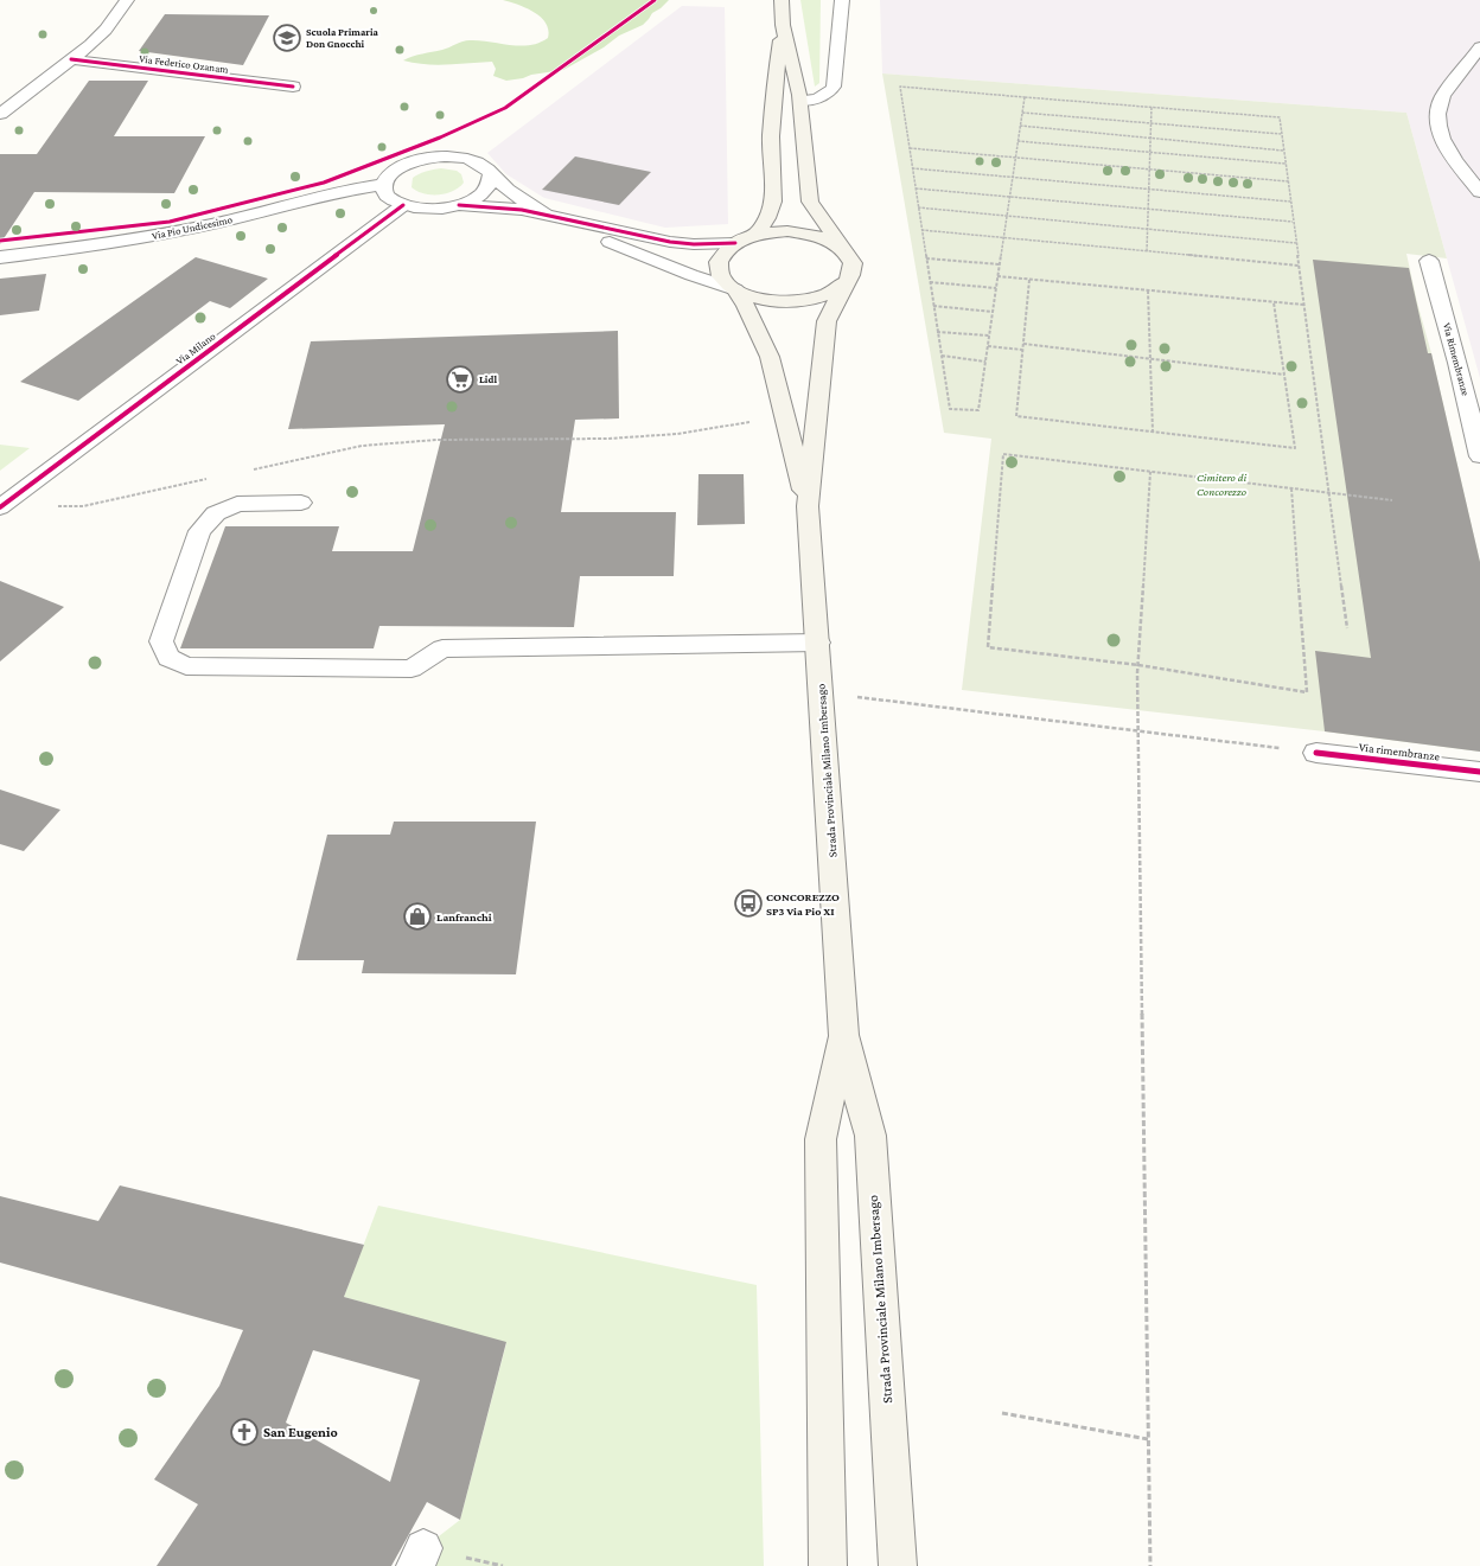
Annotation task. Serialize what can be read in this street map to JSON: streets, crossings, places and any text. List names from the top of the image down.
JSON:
{
  "streets": {
    "main road": ["Strada Provinciale Milano Imbersago"],
    "street": [
      "Via Federico Ozanam",
      "Via Pio Undicesimo",
      "Via Milano",
      "Via Rimembranze",
      "Via rimembranze"
    ]
  },
  "parks": ["Cimitero di Concorezzo"],
  "places": {
    "school or university": ["Scuola Primaria Don Gnocchi"],
    "supermarket": ["Lidl"],
    "bus stop": ["CONCOREZZO SP3 Via Pio XI"],
    "shop": ["Lanfranchi"],
    "church": ["San Eugenio"]
  }
}
